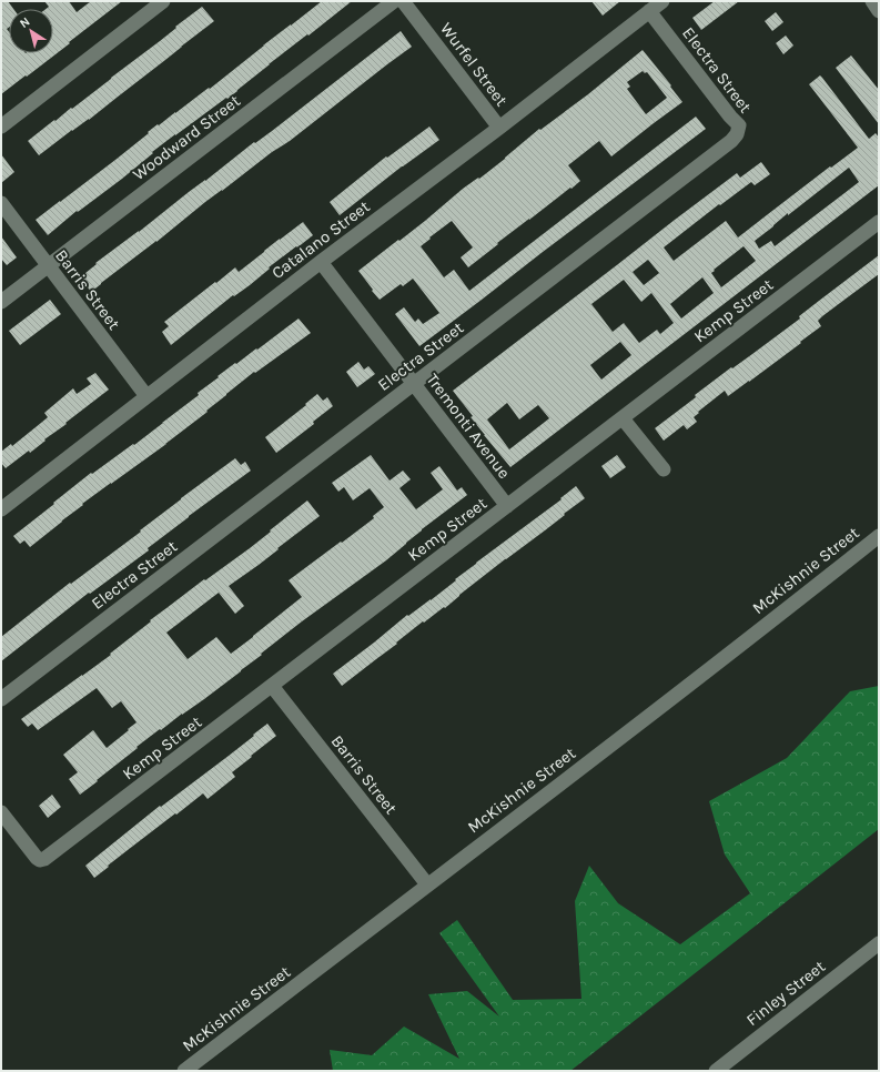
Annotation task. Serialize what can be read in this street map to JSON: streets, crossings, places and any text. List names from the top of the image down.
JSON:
{
  "streets": {
    "street": [
      "Wurfel Street",
      "Electra Street",
      "Woodward Street",
      "Catalano Street",
      "Barris Street",
      "Kemp Street",
      "Tremonti Avenue",
      "McKishnie Street",
      "Finley Street"
    ]
  },
  "crossings": [
    ["Wurfel Street", "Catalano Street"],
    ["Electra Street", "Catalano Street"],
    ["Electra Street", "Tremonti Avenue"],
    ["Woodward Street", "Barris Street"],
    ["Catalano Street", "Barris Street"],
    ["Catalano Street", "Tremonti Avenue"],
    ["Barris Street", "Kemp Street"],
    ["Barris Street", "McKishnie Street"],
    ["Kemp Street", "Tremonti Avenue"]
  ],
  "north": "top left"
}
